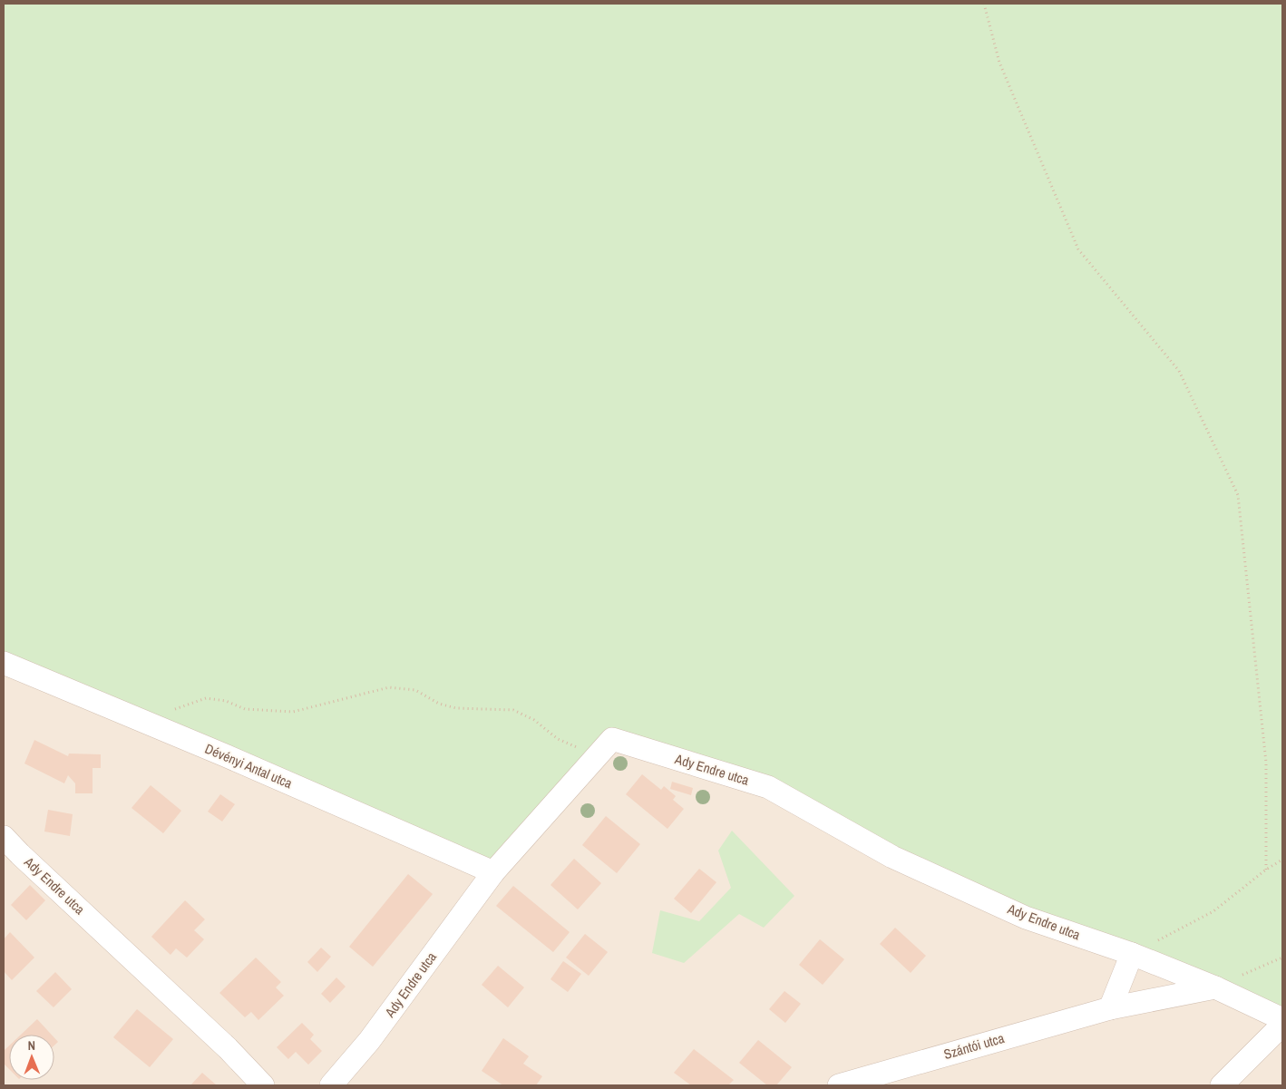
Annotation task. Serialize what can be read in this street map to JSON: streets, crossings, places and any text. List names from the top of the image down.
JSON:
{
  "streets": {
    "street": ["Dévényi Antal utca", "Ady Endre utca", "Szántói utca"]
  },
  "crossings": [
    ["Dévényi Antal utca", "Ady Endre utca"],
    ["Ady Endre utca", "Szántói utca"]
  ],
  "north": "top"
}
